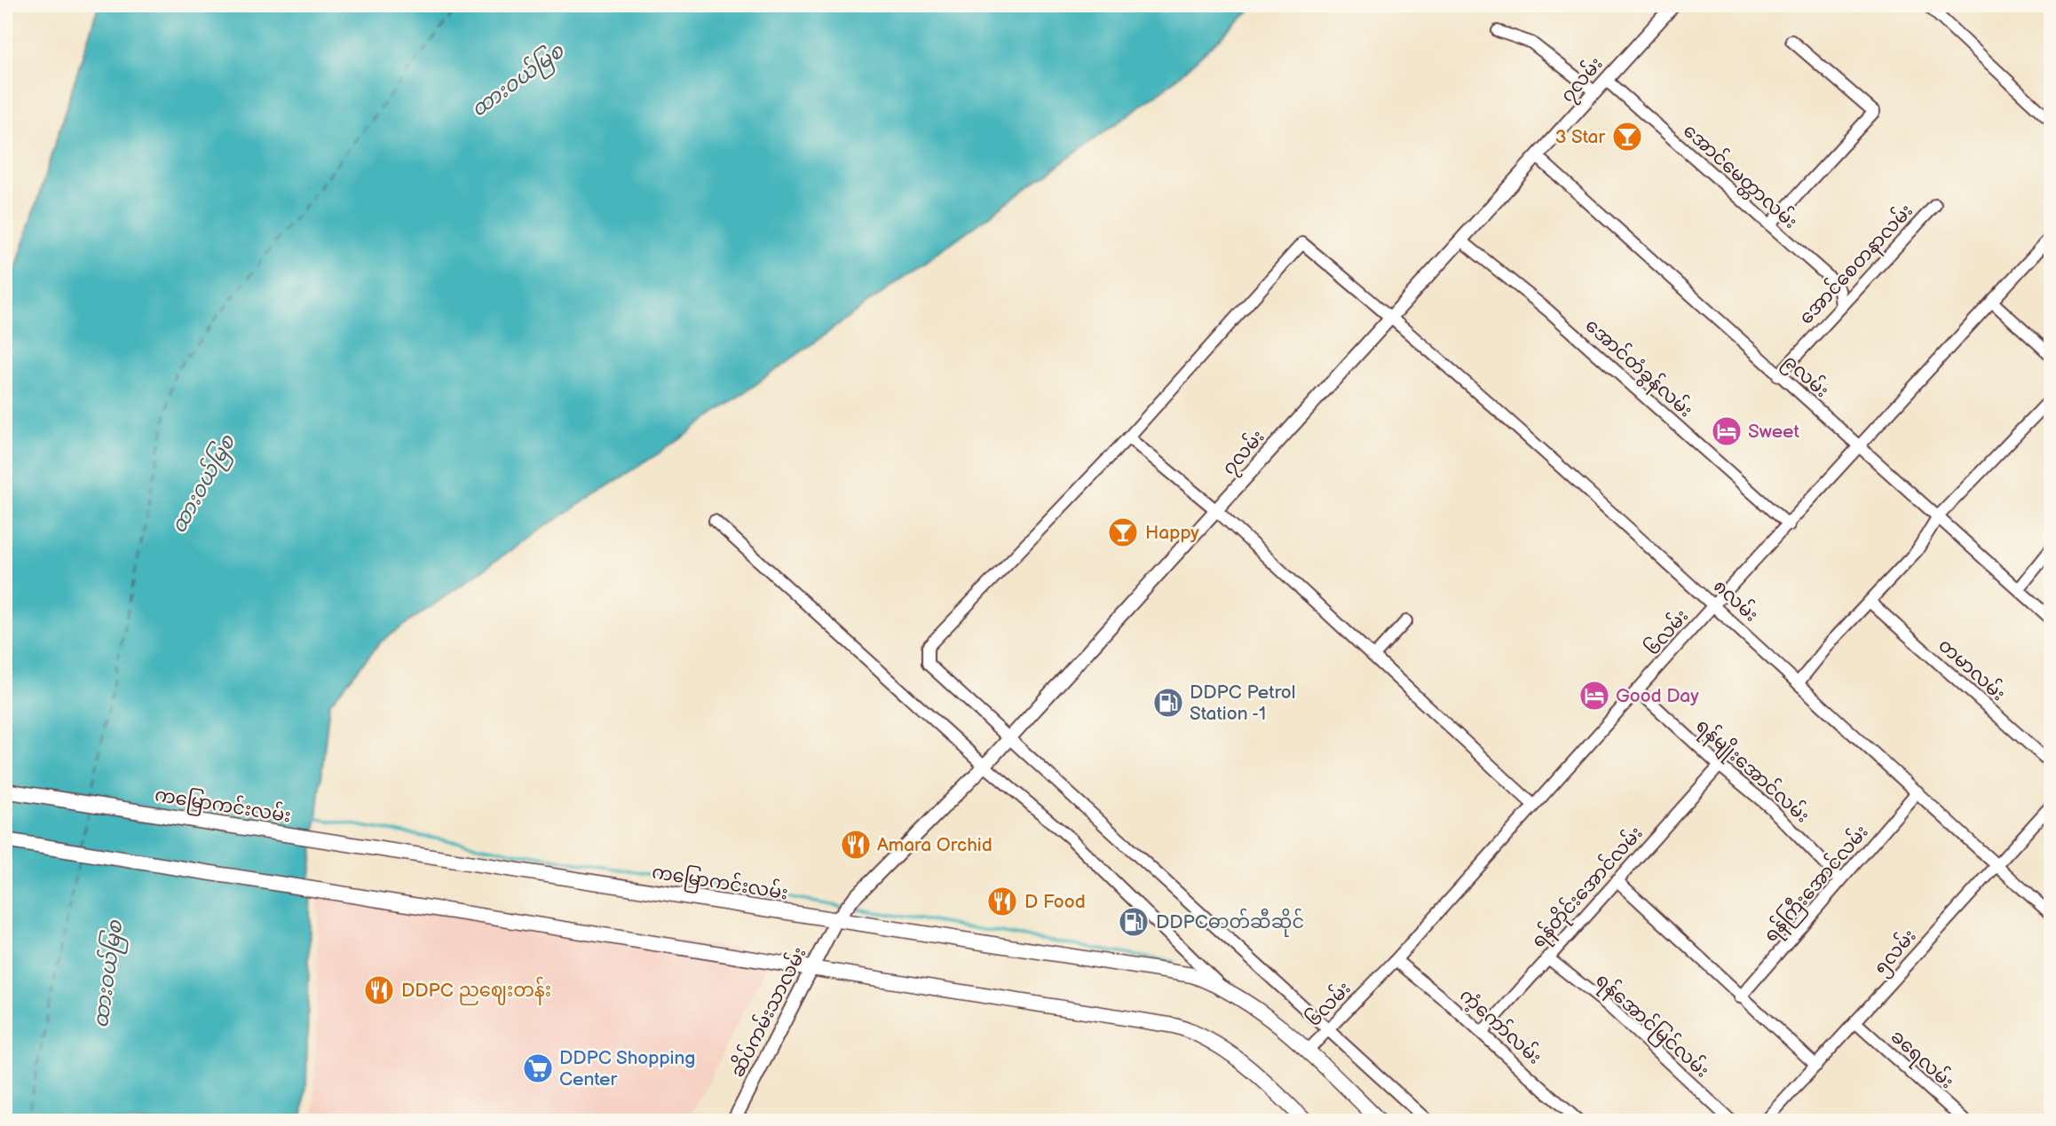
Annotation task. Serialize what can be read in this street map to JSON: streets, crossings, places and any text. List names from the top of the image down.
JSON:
{
  "streets": {
    "main road": ["ကမြောကင်းလမ်း"],
    "street": [
      "၇လမ်း",
      "အောင်မေတ္တာလမ်း",
      "အောင်စေတနာလမ်း",
      "အောင်တံခွန်လမ်း",
      "၉လမ်း",
      "၈လမ်း",
      "၆လမ်း",
      "တမာလမ်း",
      "ရန်မျိုးအောင်လမ်း",
      "ရန်ကြီးအောင်လမ်း",
      "ရန်တိုင်းအောင်လမ်း",
      "၅လမ်း",
      "ဆိပ်ကမ်းသာလမ်း",
      "ရန်အောင်မြင်လမ်း",
      "ကံ့ကော်လမ်း",
      "ခရေလမ်း"
    ]
  },
  "crossings": [
    ["၇လမ်း", "အောင်မေတ္တာလမ်း"],
    ["၇လမ်း", "အောင်တံခွန်လမ်း"],
    ["၇လမ်း", "၉လမ်း"],
    ["၇လမ်း", "၈လမ်း"],
    ["၇လမ်း", "ကမြောကင်းလမ်း"],
    ["၇လမ်း", "ဆိပ်ကမ်းသာလမ်း"],
    ["အောင်မေတ္တာလမ်း", "အောင်စေတနာလမ်း"],
    ["အောင်စေတနာလမ်း", "၉လမ်း"],
    ["အောင်တံခွန်လမ်း", "၆လမ်း"],
    ["၉လမ်း", "၆လမ်း"],
    ["၈လမ်း", "၆လမ်း"],
    ["၈လမ်း", "ရန်ကြီးအောင်လမ်း"],
    ["၈လမ်း", "၅လမ်း"],
    ["၆လမ်း", "ရန်မျိုးအောင်လမ်း"],
    ["၆လမ်း", "ကမြောကင်းလမ်း"],
    ["၆လမ်း", "ကံ့ကော်လမ်း"],
    ["ရန်မျိုးအောင်လမ်း", "ရန်ကြီးအောင်လမ်း"],
    ["ရန်မျိုးအောင်လမ်း", "ရန်တိုင်းအောင်လမ်း"],
    ["ကမြောကင်းလမ်း", "ဆိပ်ကမ်းသာလမ်း"],
    ["ရန်တိုင်းအောင်လမ်း", "ရန်အောင်မြင်လမ်း"],
    ["ရန်တိုင်းအောင်လမ်း", "ကံ့ကော်လမ်း"],
    ["၅လမ်း", "ခရေလမ်း"]
  ],
  "water": ["ထားဝယ်မြစ"],
  "places": {
    "bar": ["3 Star", "Happy"],
    "hotel": ["Sweet", "Good Day"],
    "fuel station": ["DDPC Petrol Station -1", "DDPCဓာတ်ဆီဆိုင်"],
    "restaurant": ["Amara Orchid", "D Food", "DDPC ညဈေးတန်း"],
    "supermarket": ["DDPC Shopping Center"]
  }
}
